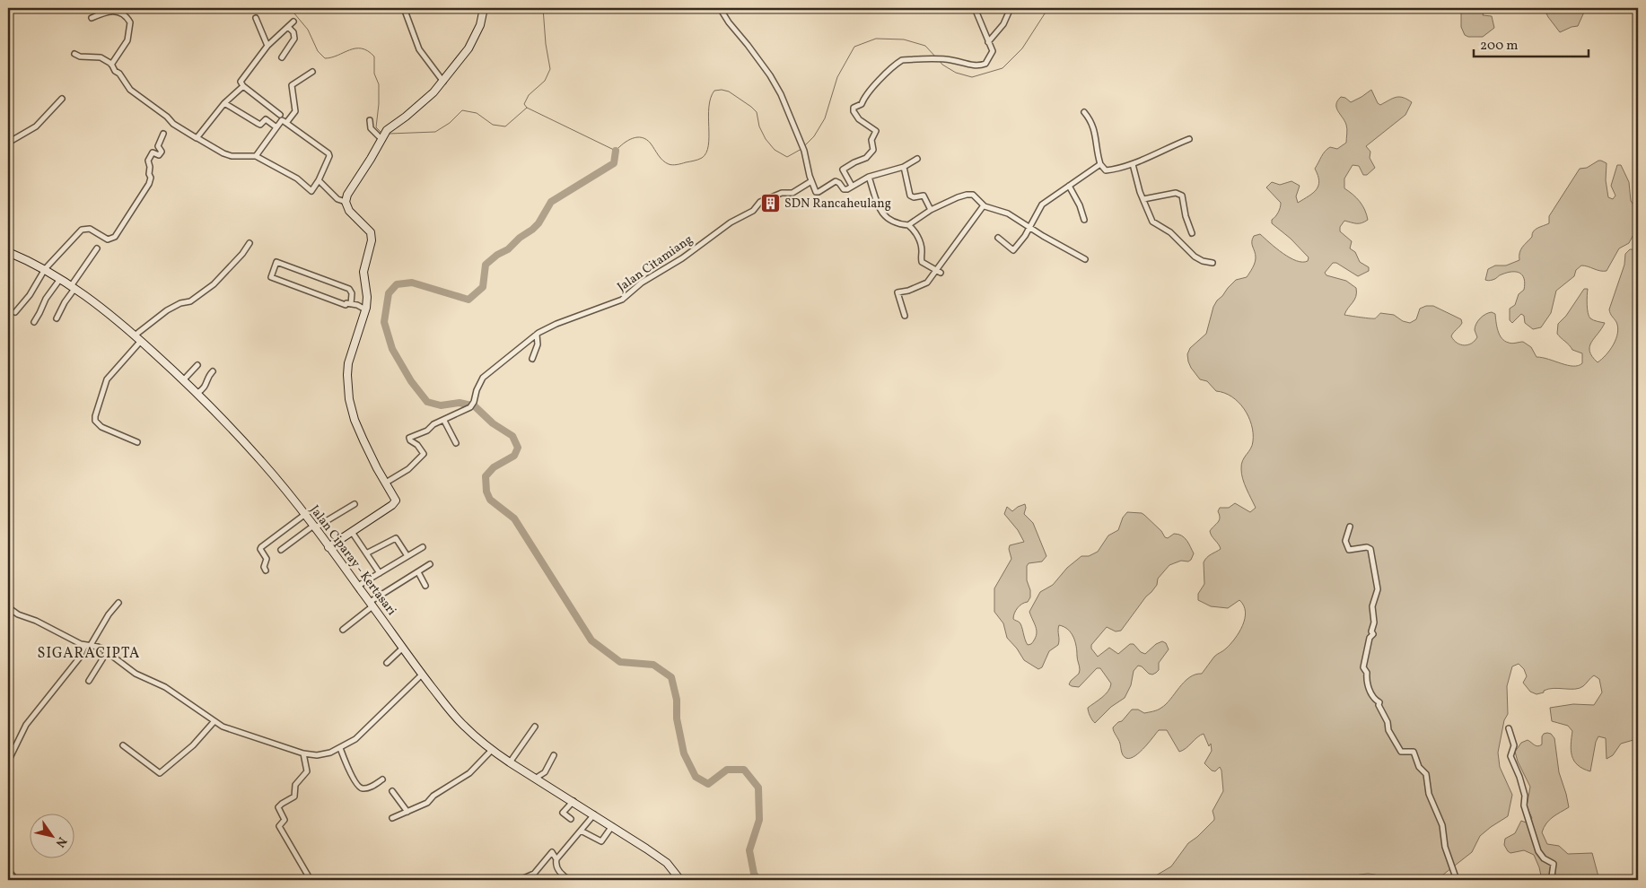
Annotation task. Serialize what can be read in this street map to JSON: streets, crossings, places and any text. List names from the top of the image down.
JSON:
{
  "streets": {
    "main road": ["Jalan Ciparay - Kertasari"],
    "street": ["Jalan Citamiang"]
  },
  "districts": ["SIGARACIPTA"],
  "places": {
    "building": ["SDN Rancaheulang"]
  },
  "scale_bar": "200 m",
  "north": "bottom right"
}
